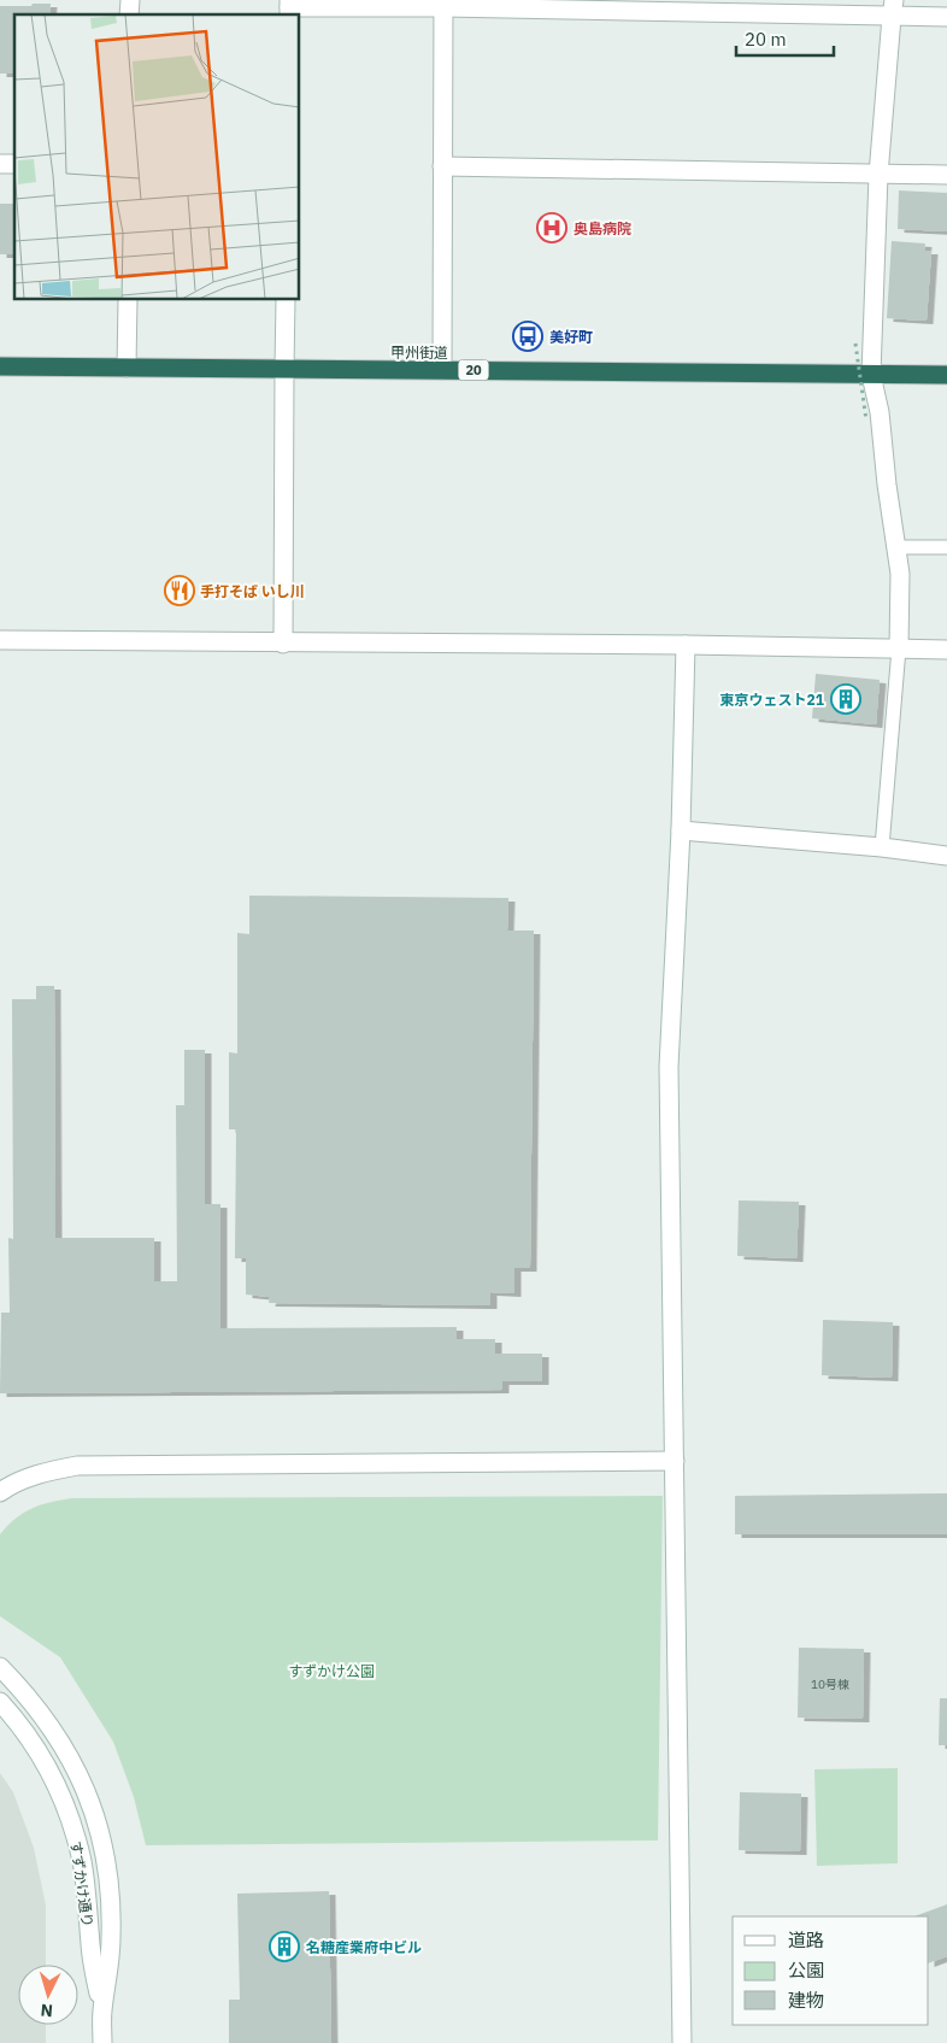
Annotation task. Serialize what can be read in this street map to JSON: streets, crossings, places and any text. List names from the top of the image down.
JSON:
{
  "streets": {
    "highway": ["甲州街道", "20"],
    "street": ["すずかけ通り"]
  },
  "parks": ["すずかけ公園"],
  "places": {
    "hospital": ["奥島病院"],
    "bus stop": ["美好町"],
    "restaurant": ["手打そば いし川"],
    "building": ["東京ウェスト21", "名糖産業府中ビル"]
  },
  "house_numbers": ["10号棟"],
  "legend": ["道路", "公園", "建物"],
  "scale_bar": "20 m",
  "north": "bottom"
}
